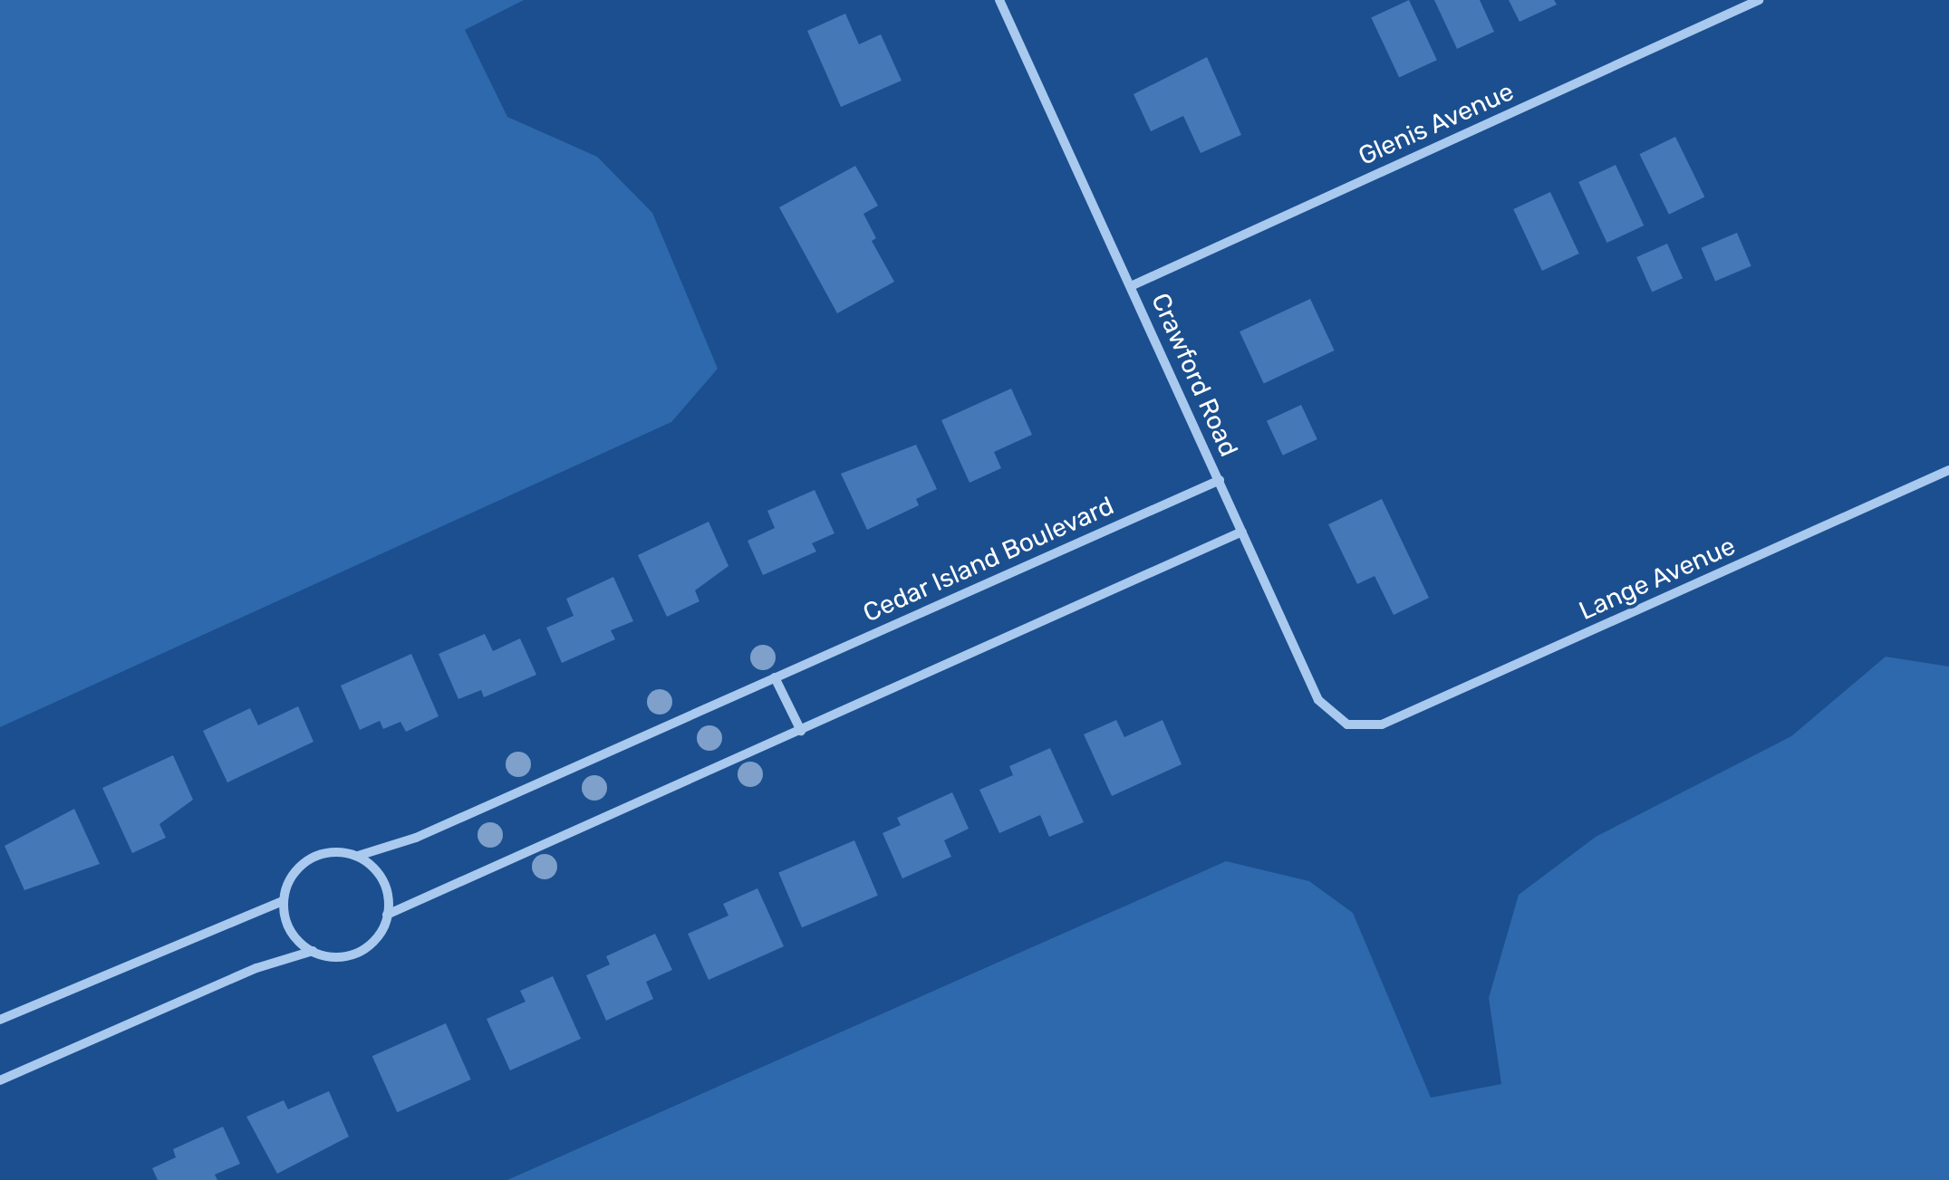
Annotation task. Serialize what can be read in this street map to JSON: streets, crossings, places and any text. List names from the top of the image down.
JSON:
{
  "streets": {
    "street": [
      "Glenis Avenue",
      "Crawford Road",
      "Cedar Island Boulevard",
      "Lange Avenue"
    ]
  },
  "crossings": [
    ["Glenis Avenue", "Crawford Road"],
    ["Crawford Road", "Cedar Island Boulevard"],
    ["Crawford Road", "Lange Avenue"]
  ]
}
